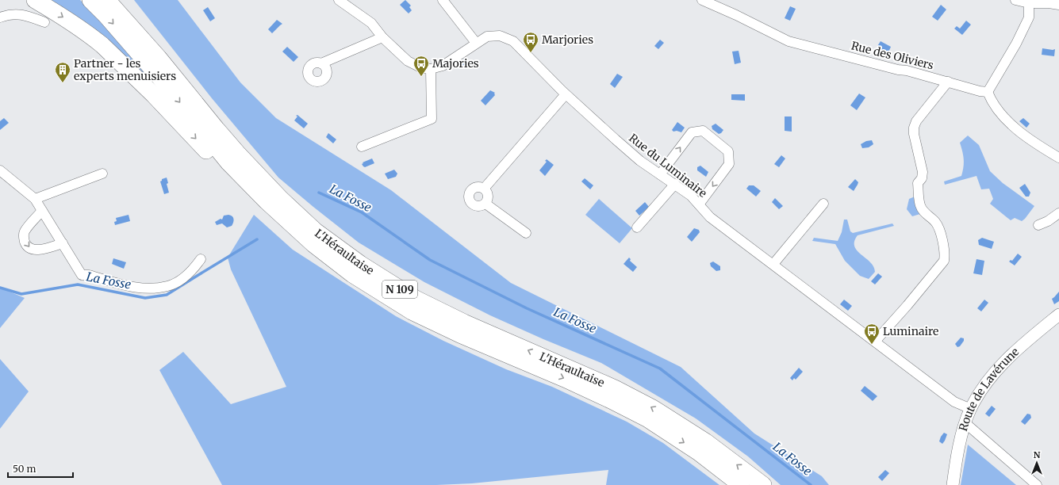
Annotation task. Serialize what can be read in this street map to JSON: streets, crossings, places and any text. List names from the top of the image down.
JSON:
{
  "streets": {
    "highway": ["L'Héraultaise", "N 109"],
    "street": ["Rue des Oliviers", "Rue du Luminaire", "Route de Lavérune"]
  },
  "crossings": [
    ["Rue du Luminaire", "Route de Lavérune"]
  ],
  "water": ["La Fosse"],
  "places": {
    "bus stop": ["Marjories", "Majories", "Luminaire"],
    "building": ["Partner - les experts menuisiers"]
  },
  "scale_bar": "50 m",
  "north": "top"
}
